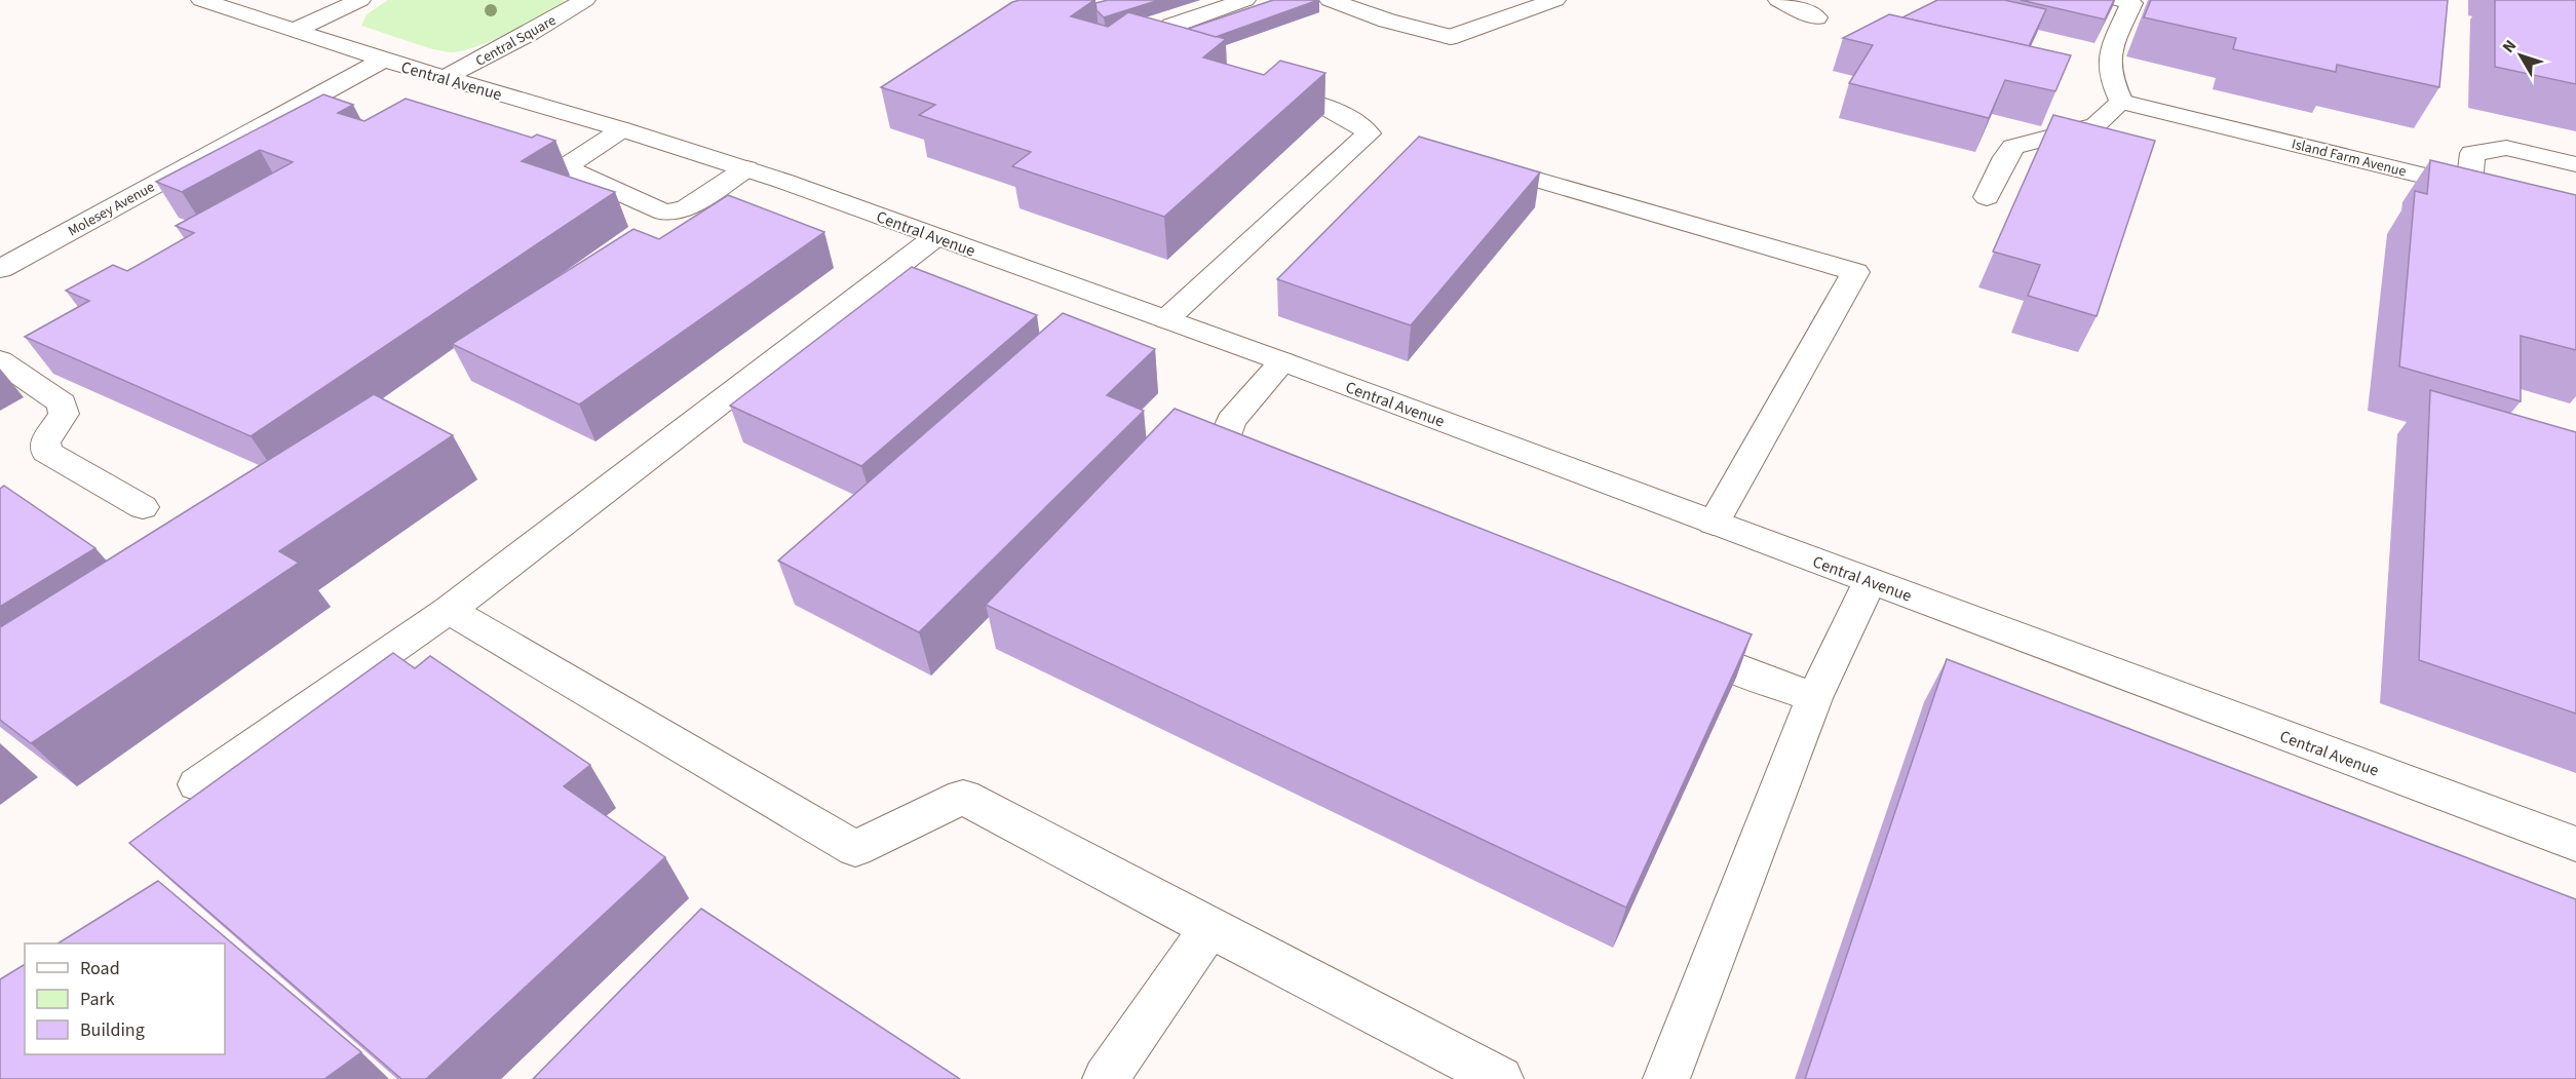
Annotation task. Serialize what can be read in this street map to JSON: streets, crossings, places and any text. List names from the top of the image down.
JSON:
{
  "streets": {
    "street": [
      "Central Square",
      "Central Avenue",
      "Island Farm Avenue",
      "Molesey Avenue"
    ]
  },
  "crossings": [
    ["Central Square", "Central Avenue"],
    ["Central Avenue", "Molesey Avenue"]
  ],
  "legend": ["Road", "Park", "Building"],
  "north": "top left"
}
